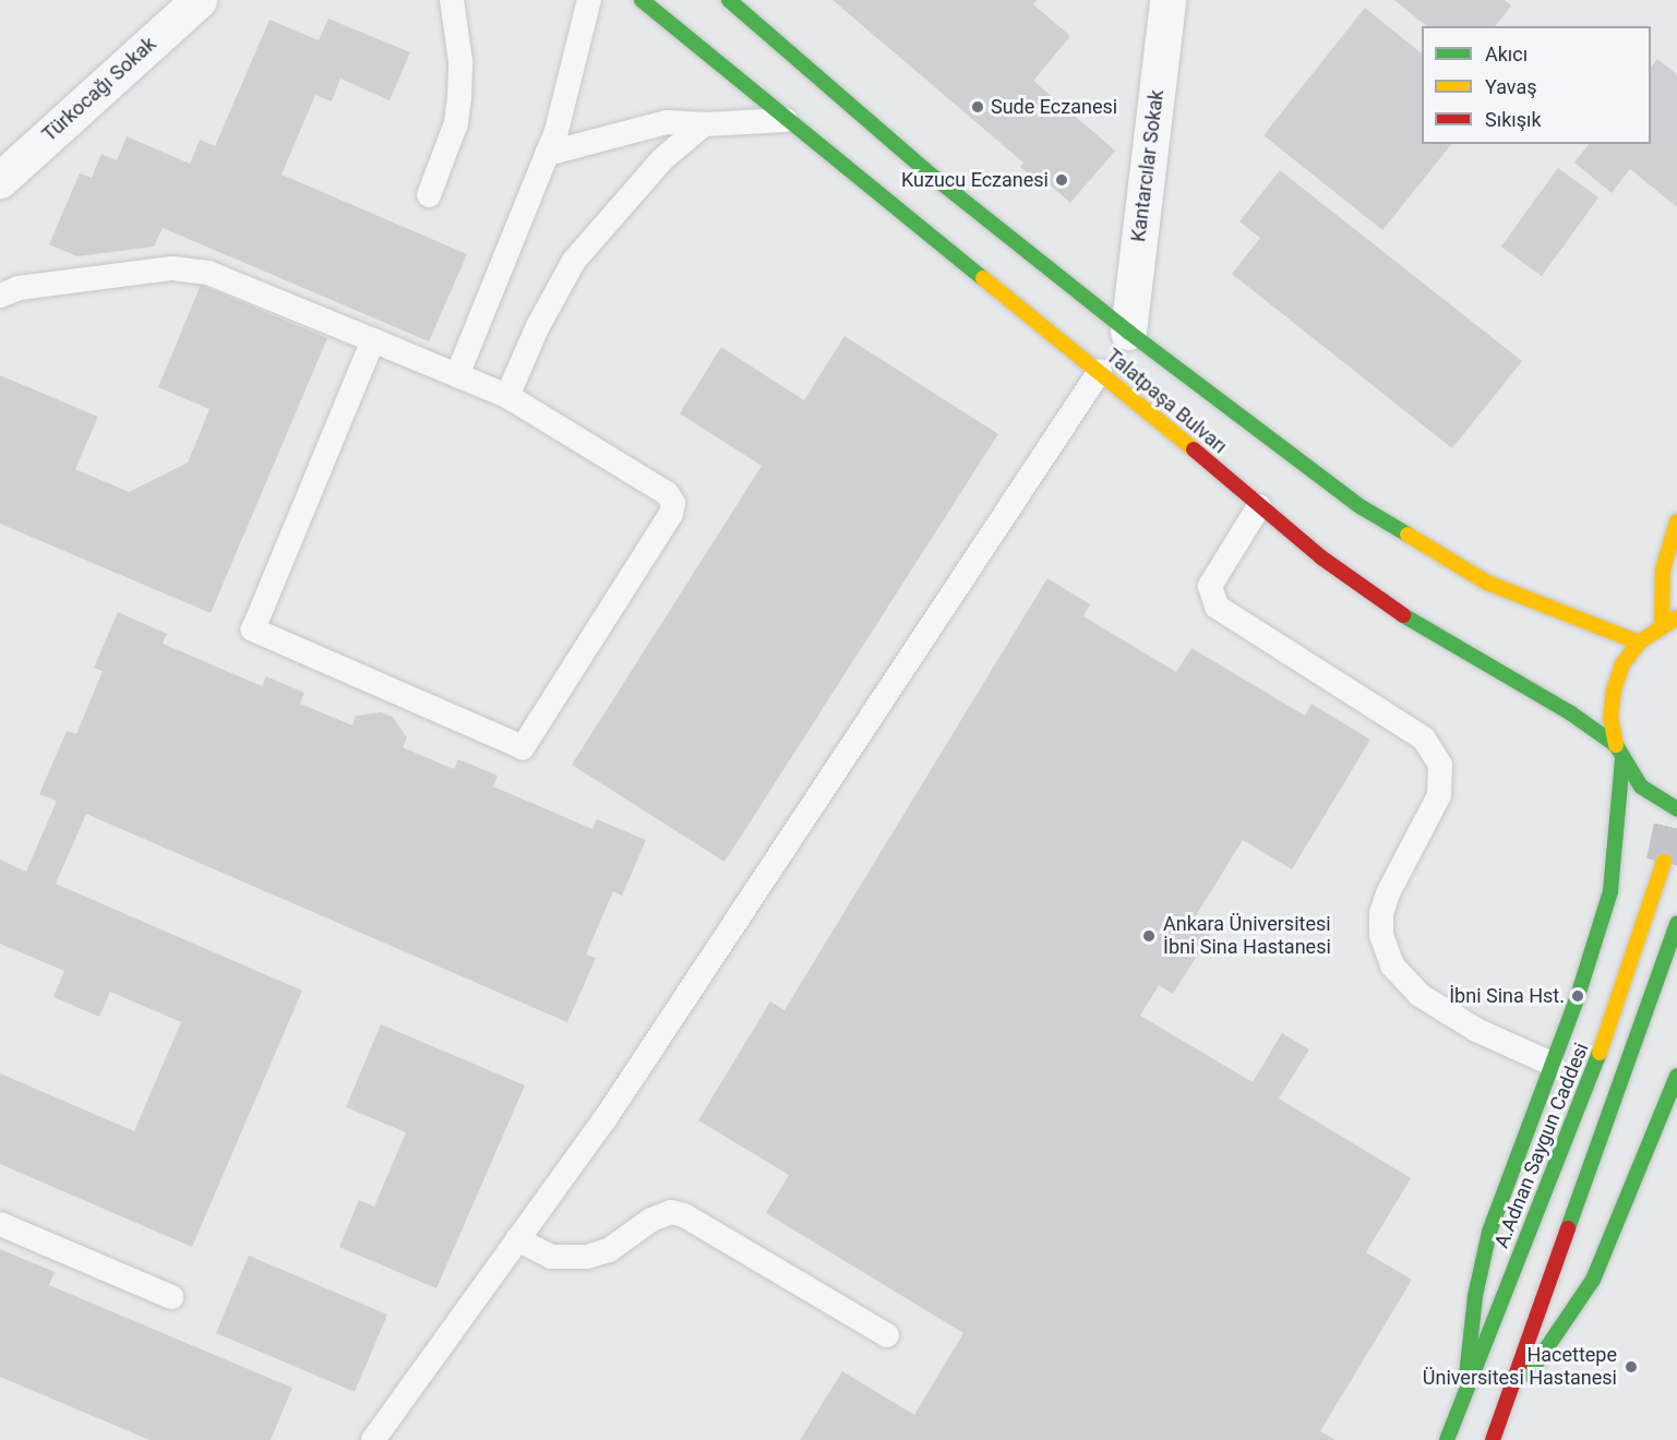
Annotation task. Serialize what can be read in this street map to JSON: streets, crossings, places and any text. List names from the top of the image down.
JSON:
{
  "streets": {
    "main road": ["Talatpaşa Bulvarı", "A.Adnan Saygun Caddesi"],
    "street": ["Türkocağı Sokak", "Kantarcılar Sokak"]
  },
  "crossings": [
    ["Kantarcılar Sokak", "Talatpaşa Bulvarı"]
  ],
  "places": [
    "Sude Eczanesi",
    "Kuzucu Eczanesi",
    "Ankara Üniversitesi İbni Sina Hastanesi",
    "İbni Sina Hst.",
    "Hacettepe Üniversitesi Hastanesi"
  ],
  "legend": ["Akıcı", "Yavaş", "Sıkışık"]
}
